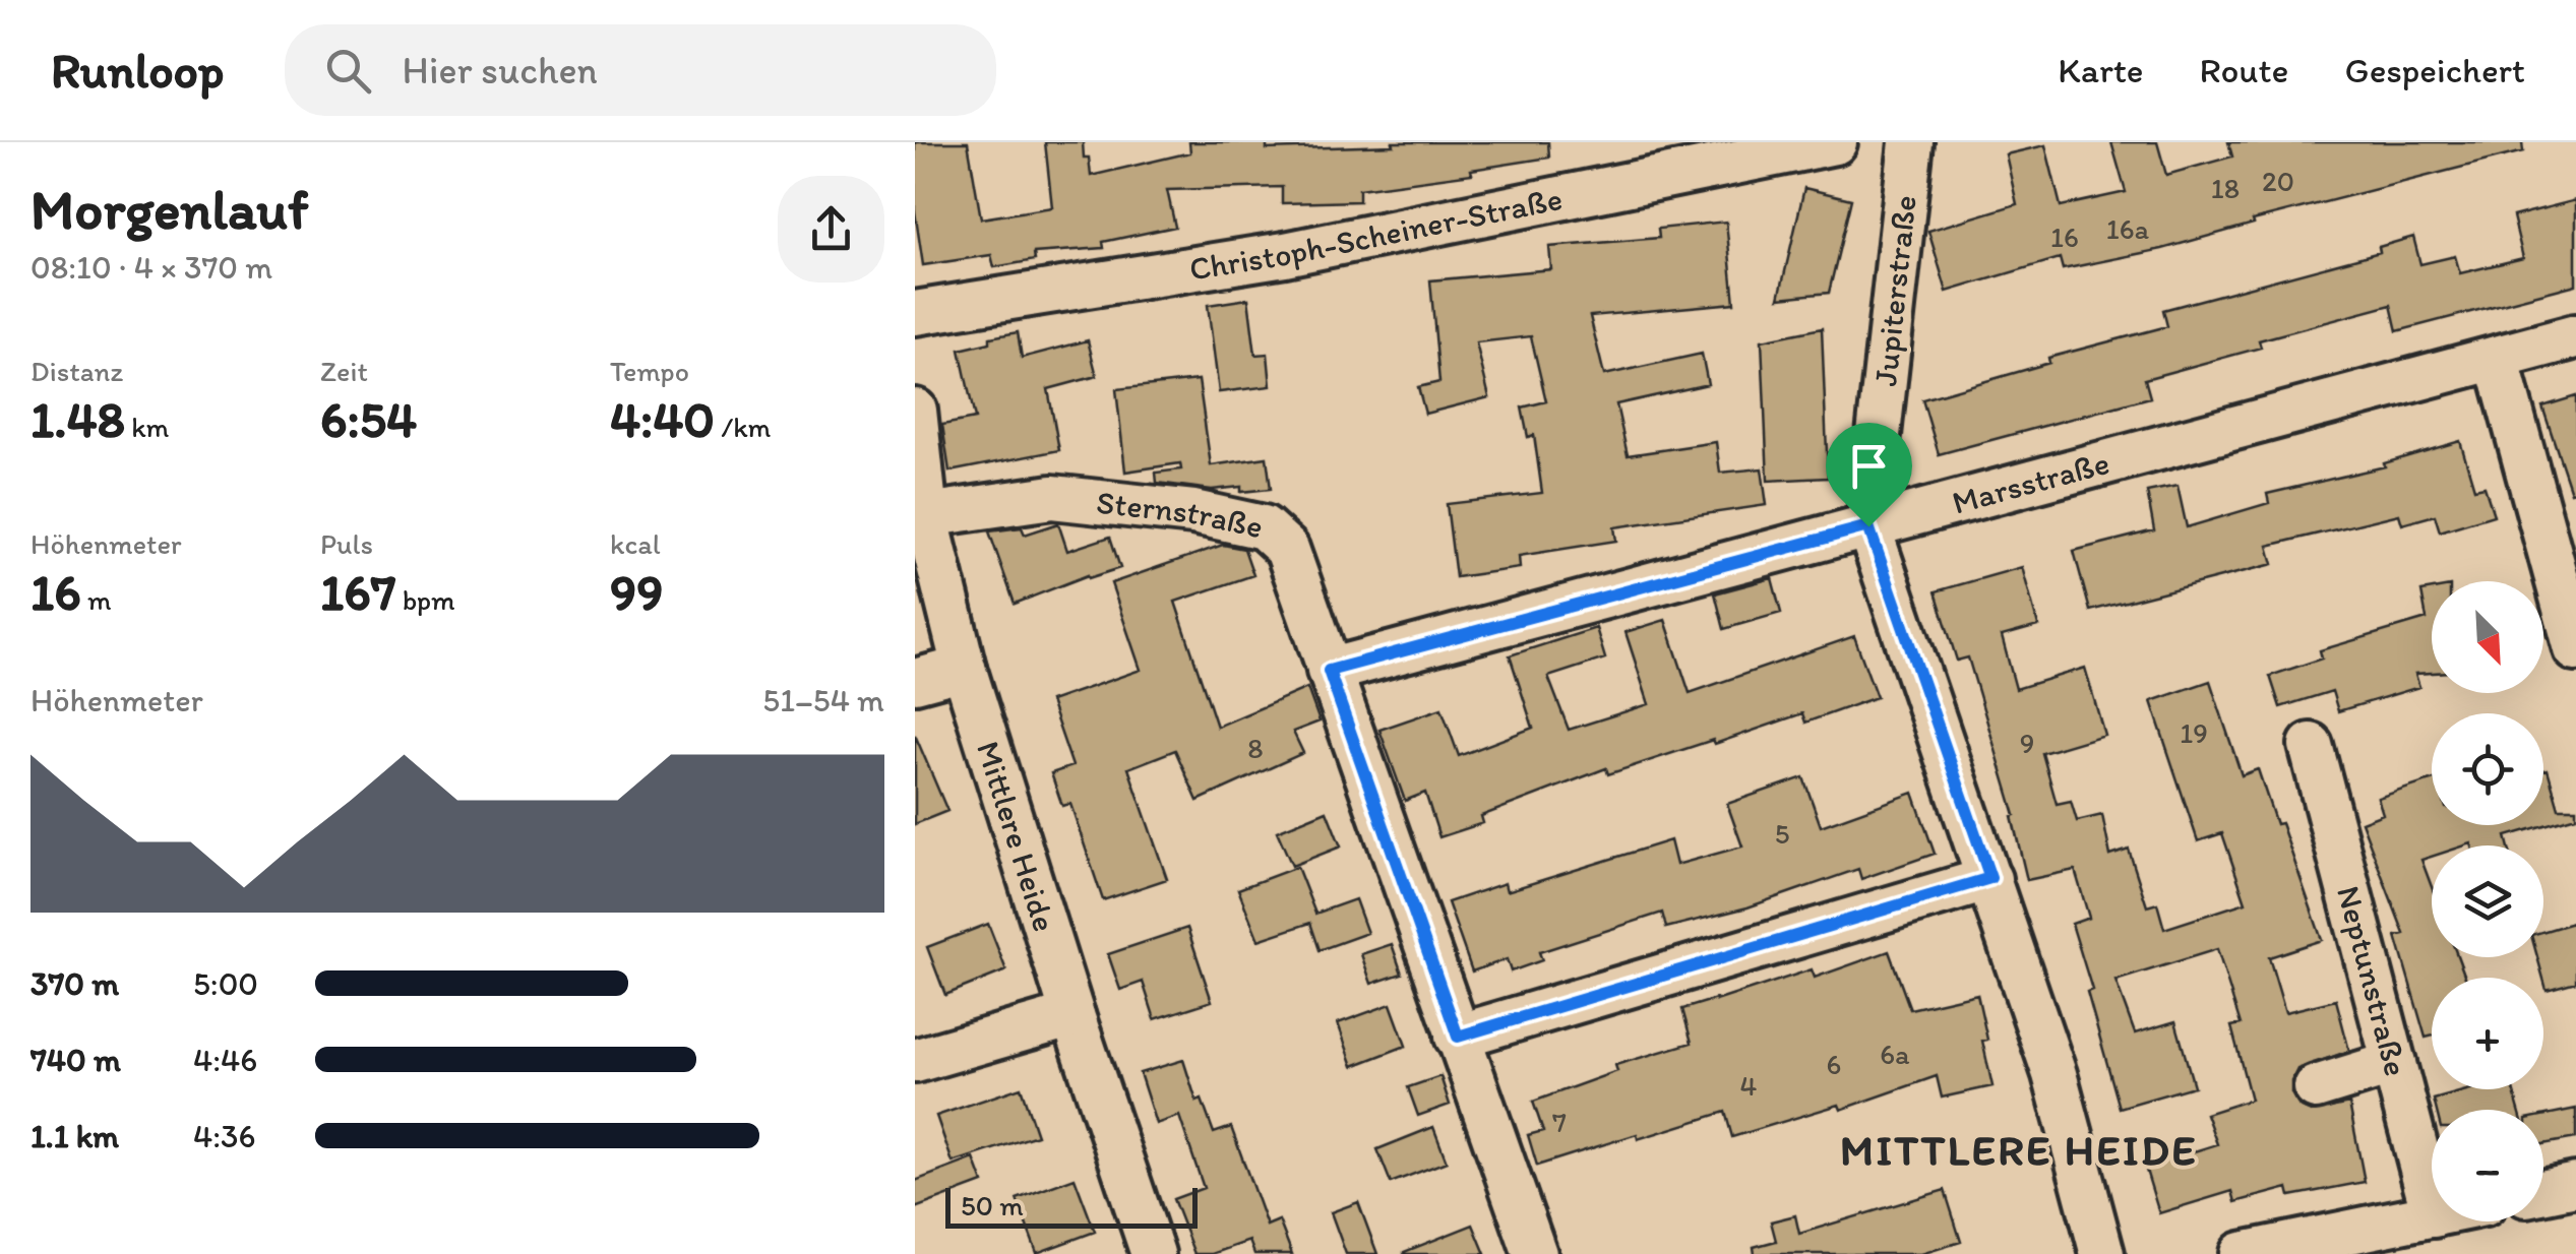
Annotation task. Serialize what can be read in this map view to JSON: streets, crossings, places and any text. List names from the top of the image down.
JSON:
{
  "streets": {
    "street": [
      "Christoph-Scheiner-Straße",
      "Jupiterstraße",
      "Marsstraße",
      "Sternstraße",
      "Mittlere Heide",
      "Neptunstraße"
    ]
  },
  "crossings": [
    ["Jupiterstraße", "Marsstraße"],
    ["Marsstraße", "Sternstraße"],
    ["Sternstraße", "Mittlere Heide"]
  ],
  "districts": ["MITTLERE HEIDE"],
  "house_numbers": [
    "20",
    "18",
    "16a",
    "16",
    "19",
    "9",
    "8",
    "5",
    "6a",
    "6",
    "4",
    "7"
  ],
  "scale_bar": "50 m",
  "north": "bottom right",
  "page": {
    "header": "Runloop",
    "search": "Hier suchen",
    "nav": ["Karte", "Route", "Gespeichert"],
    "heading": ["Morgenlauf", "08:10 · 4 × 370 m"],
    "stats": [
      ["Distanz", "1.48 km"],
      ["Zeit", "6:54"],
      ["Tempo", "4:40 /km"],
      ["Höhenmeter", "16 m"],
      ["Puls", "167 bpm"],
      ["kcal", "99"]
    ],
    "map_buttons": ["+", "−"],
    "chart": ["Höhenmeter", "51–54 m"],
    "list": [
      {
        "name": "370 m",
        "note": "5:00"
      },
      {
        "name": "740 m",
        "note": "4:46"
      },
      {
        "name": "1.1 km",
        "note": "4:36"
      }
    ],
    "scale": "50 m"
  }
}
